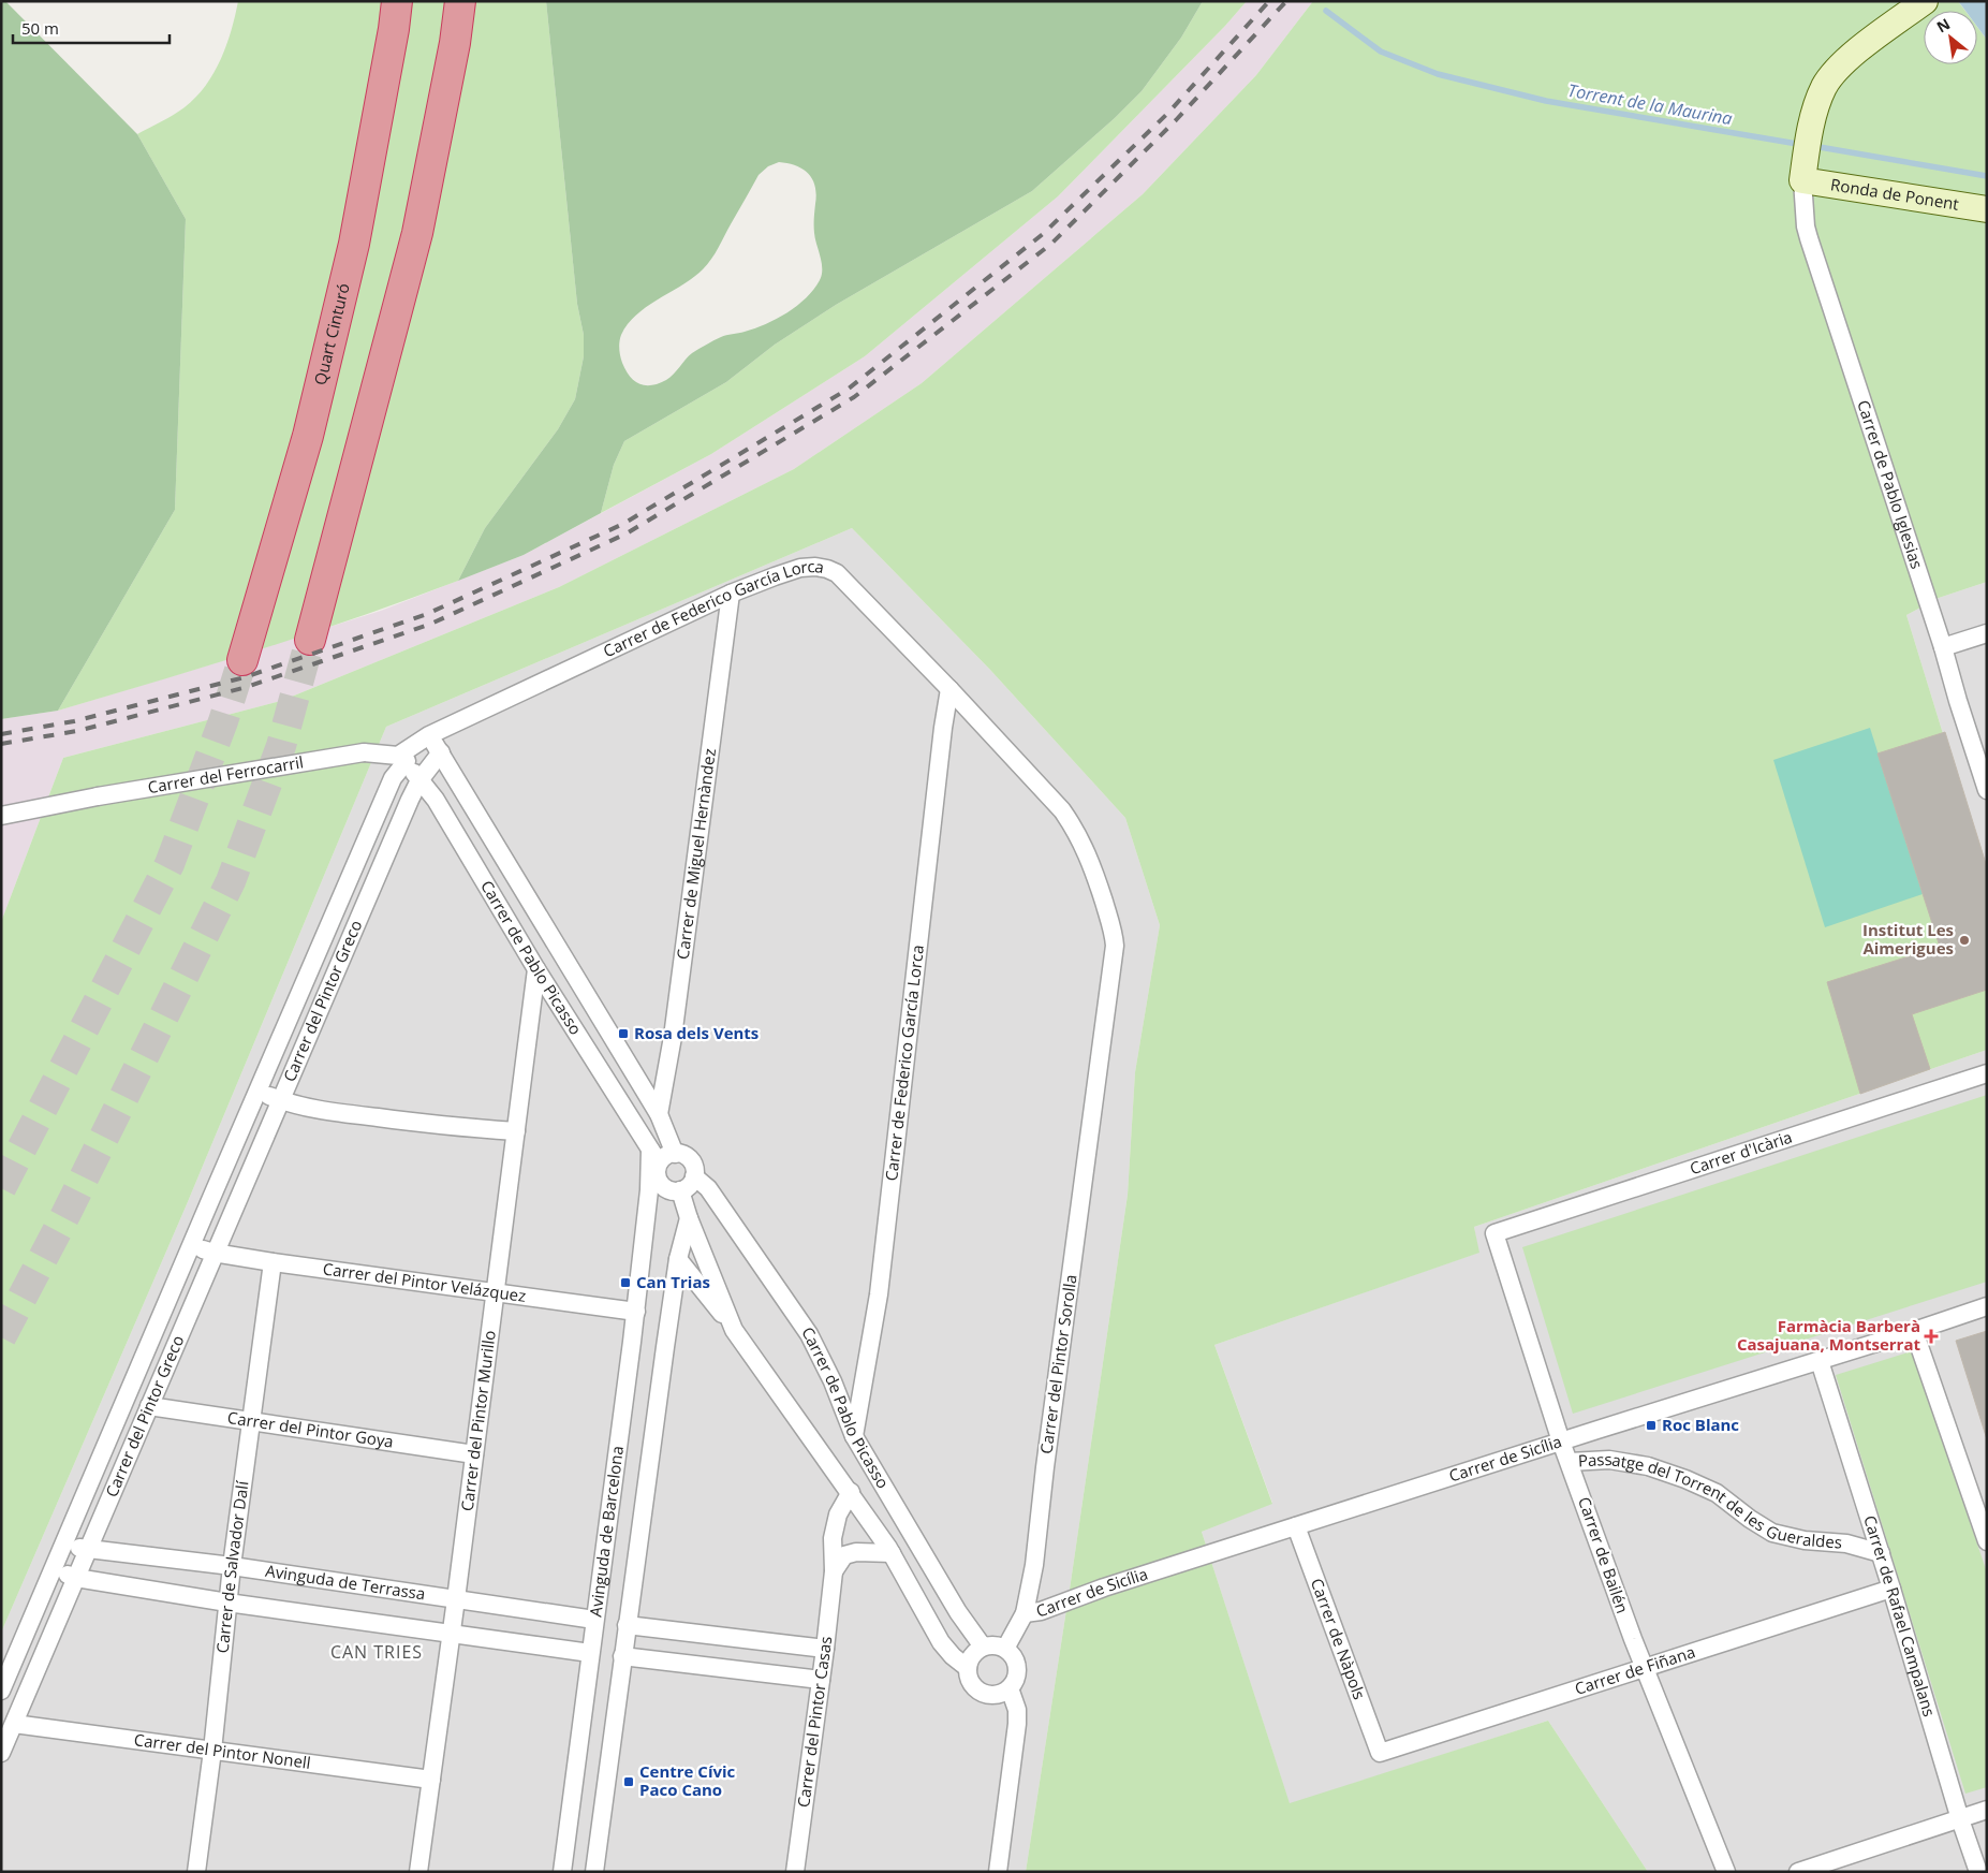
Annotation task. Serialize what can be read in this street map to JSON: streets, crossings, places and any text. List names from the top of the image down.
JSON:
{
  "streets": {
    "highway": ["Quart Cinturó"],
    "main road": ["Ronda de Ponent"],
    "street": [
      "Carrer de Pablo Iglesias",
      "Carrer de Federico García Lorca",
      "Carrer del Ferrocarril",
      "Carrer de Miguel Hernàndez",
      "Carrer de Pablo Picasso",
      "Carrer del Pintor Greco",
      "Carrer d'Icària",
      "Carrer del Pintor Velázquez",
      "Carrer del Pintor Sorolla",
      "Carrer del Pintor Murillo",
      "Carrer del Pintor Goya",
      "Carrer de Sicília",
      "Passatge del Torrent de les Gueraldes",
      "Avinguda de Barcelona",
      "Carrer de Bailén",
      "Carrer de Salvador Dalí",
      "Avinguda de Terrassa",
      "Carrer de Rafael Campalans",
      "Carrer de Nàpols",
      "Carrer de Fiñana",
      "Carrer del Pintor Casas",
      "Carrer del Pintor Nonell"
    ]
  },
  "crossings": [
    ["Ronda de Ponent", "Carrer de Pablo Iglesias"],
    ["Carrer de Federico García Lorca", "Carrer de Miguel Hernàndez"],
    ["Carrer de Federico García Lorca", "Carrer de Pablo Picasso"],
    ["Carrer de Federico García Lorca", "Carrer del Pintor Sorolla"],
    ["Carrer del Ferrocarril", "Carrer de Pablo Picasso"],
    ["Carrer del Ferrocarril", "Carrer del Pintor Greco"],
    ["Carrer de Miguel Hernàndez", "Carrer de Pablo Picasso"],
    ["Carrer de Pablo Picasso", "Carrer del Pintor Greco"],
    ["Carrer de Pablo Picasso", "Carrer del Pintor Sorolla"],
    ["Carrer de Pablo Picasso", "Carrer del Pintor Murillo"],
    ["Carrer de Pablo Picasso", "Avinguda de Barcelona"],
    ["Carrer de Pablo Picasso", "Carrer del Pintor Casas"],
    ["Carrer del Pintor Greco", "Carrer del Pintor Velázquez"],
    ["Carrer del Pintor Greco", "Carrer del Pintor Goya"],
    ["Carrer del Pintor Greco", "Avinguda de Terrassa"],
    ["Carrer del Pintor Greco", "Carrer del Pintor Nonell"],
    ["Carrer d'Icària", "Carrer de Bailén"],
    ["Carrer del Pintor Velázquez", "Carrer del Pintor Murillo"],
    ["Carrer del Pintor Velázquez", "Avinguda de Barcelona"],
    ["Carrer del Pintor Velázquez", "Carrer de Salvador Dalí"],
    ["Carrer del Pintor Sorolla", "Carrer de Sicília"],
    ["Carrer del Pintor Murillo", "Carrer del Pintor Goya"],
    ["Carrer del Pintor Murillo", "Avinguda de Terrassa"],
    ["Carrer del Pintor Murillo", "Carrer del Pintor Nonell"],
    ["Carrer del Pintor Goya", "Carrer de Salvador Dalí"],
    ["Carrer de Sicília", "Carrer de Bailén"],
    ["Carrer de Sicília", "Carrer de Rafael Campalans"],
    ["Carrer de Sicília", "Carrer de Nàpols"],
    ["Passatge del Torrent de les Gueraldes", "Carrer de Bailén"],
    ["Passatge del Torrent de les Gueraldes", "Carrer de Rafael Campalans"],
    ["Avinguda de Barcelona", "Avinguda de Terrassa"],
    ["Carrer de Bailén", "Carrer de Fiñana"],
    ["Carrer de Salvador Dalí", "Avinguda de Terrassa"],
    ["Carrer de Salvador Dalí", "Carrer del Pintor Nonell"],
    ["Carrer de Rafael Campalans", "Carrer de Fiñana"],
    ["Carrer de Nàpols", "Carrer de Fiñana"]
  ],
  "districts": ["CAN TRIES"],
  "water": ["Torrent de la Maurina"],
  "places": {
    "other": ["Institut Les Aimerigues"],
    "transit": [
      "Rosa dels Vents",
      "Can Trias",
      "Roc Blanc",
      "Centre Cívic Paco Cano"
    ],
    "health": ["Farmàcia Barberà Casajuana, Montserrat"]
  },
  "scale_bar": "50 m",
  "north": "top left"
}
